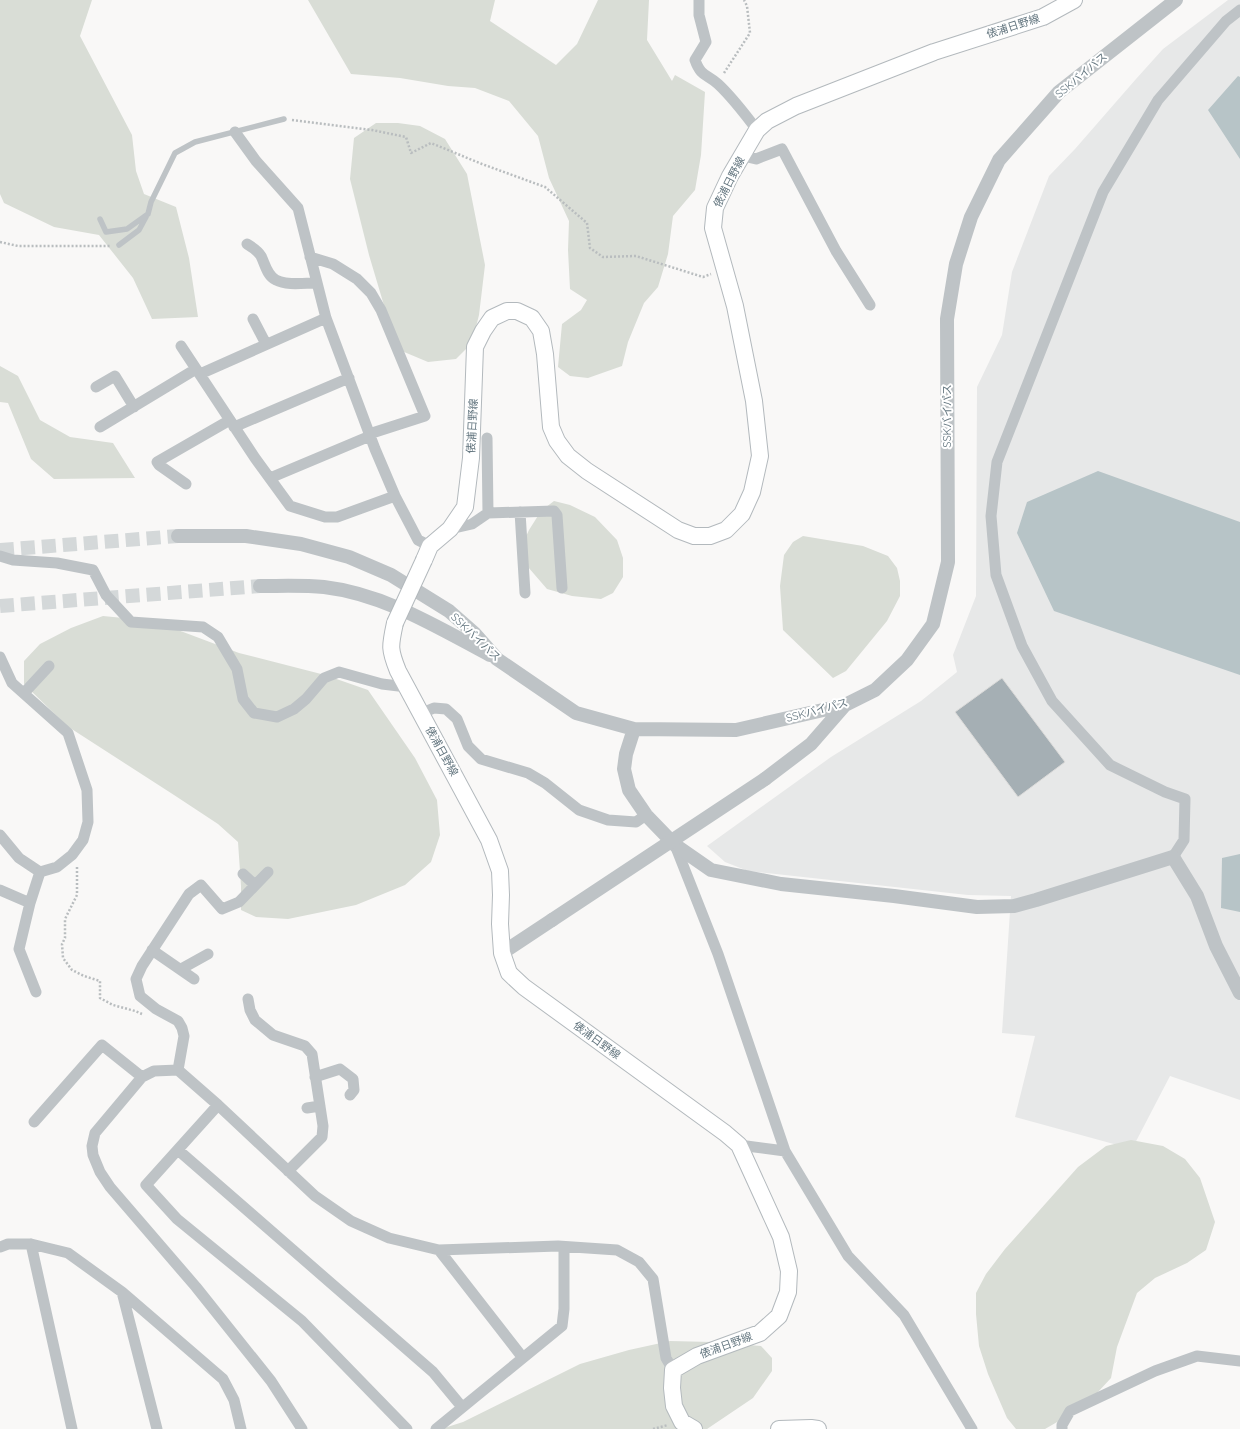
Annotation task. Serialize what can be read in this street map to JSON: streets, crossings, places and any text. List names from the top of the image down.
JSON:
{
  "streets": {
    "main road": ["俵浦日野線"],
    "street": ["SSKバイパス"]
  }
}
